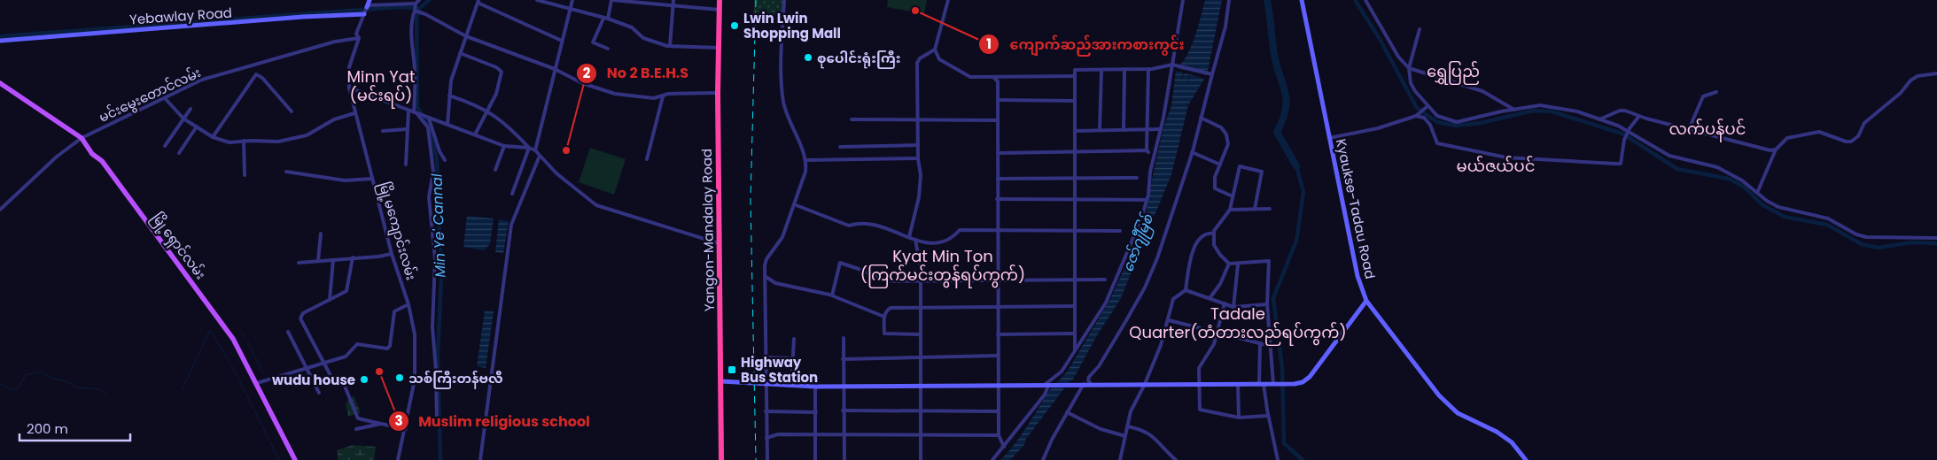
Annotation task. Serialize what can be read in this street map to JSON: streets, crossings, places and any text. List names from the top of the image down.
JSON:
{
  "streets": {
    "highway": ["Yangon-Mandalay Road"],
    "main road": ["မြို့ရှောင်လမ်း"],
    "street": [
      "Yebawlay Road",
      "မင်းမွေးတောင်လမ်း",
      "Kyaukse-Tadau Road",
      "မြို့မကျောင်းလမ်း"
    ]
  },
  "crossings": [
    ["Yebawlay Road", "မြို့မကျောင်းလမ်း"],
    ["မင်းမွေးတောင်လမ်း", "မြို့မကျောင်းလမ်း"],
    ["မင်းမွေးတောင်လမ်း", "မြို့ရှောင်လမ်း"]
  ],
  "districts": [
    "ရွှေပြည်",
    "Minn Yat (မင်းရပ်)",
    "လက်ပန်ပင်",
    "မယ်ဇယ်ပင်",
    "Kyat Min Ton (ကြက်မင်းတွန်ရပ်ကွက်)",
    "Tadale Quarter(တံတားလည်ရပ်ကွက်)"
  ],
  "water": ["Min Ye' Cannal", "ဇော်ဂျီမြစ်"],
  "places": {
    "other": [
      "ကျောက်ဆည်အားကစားကွင်း",
      "Lwin Lwin Shopping Mall",
      "စုပေါင်းရုံးကြီး",
      "No 2 B.E.H.S",
      "Muslim religious school",
      "သစ်ကြီးတန်ဗလီ",
      "wudu house"
    ],
    "transit": ["Highway Bus Station"]
  },
  "scale_bar": "200 m"
}
